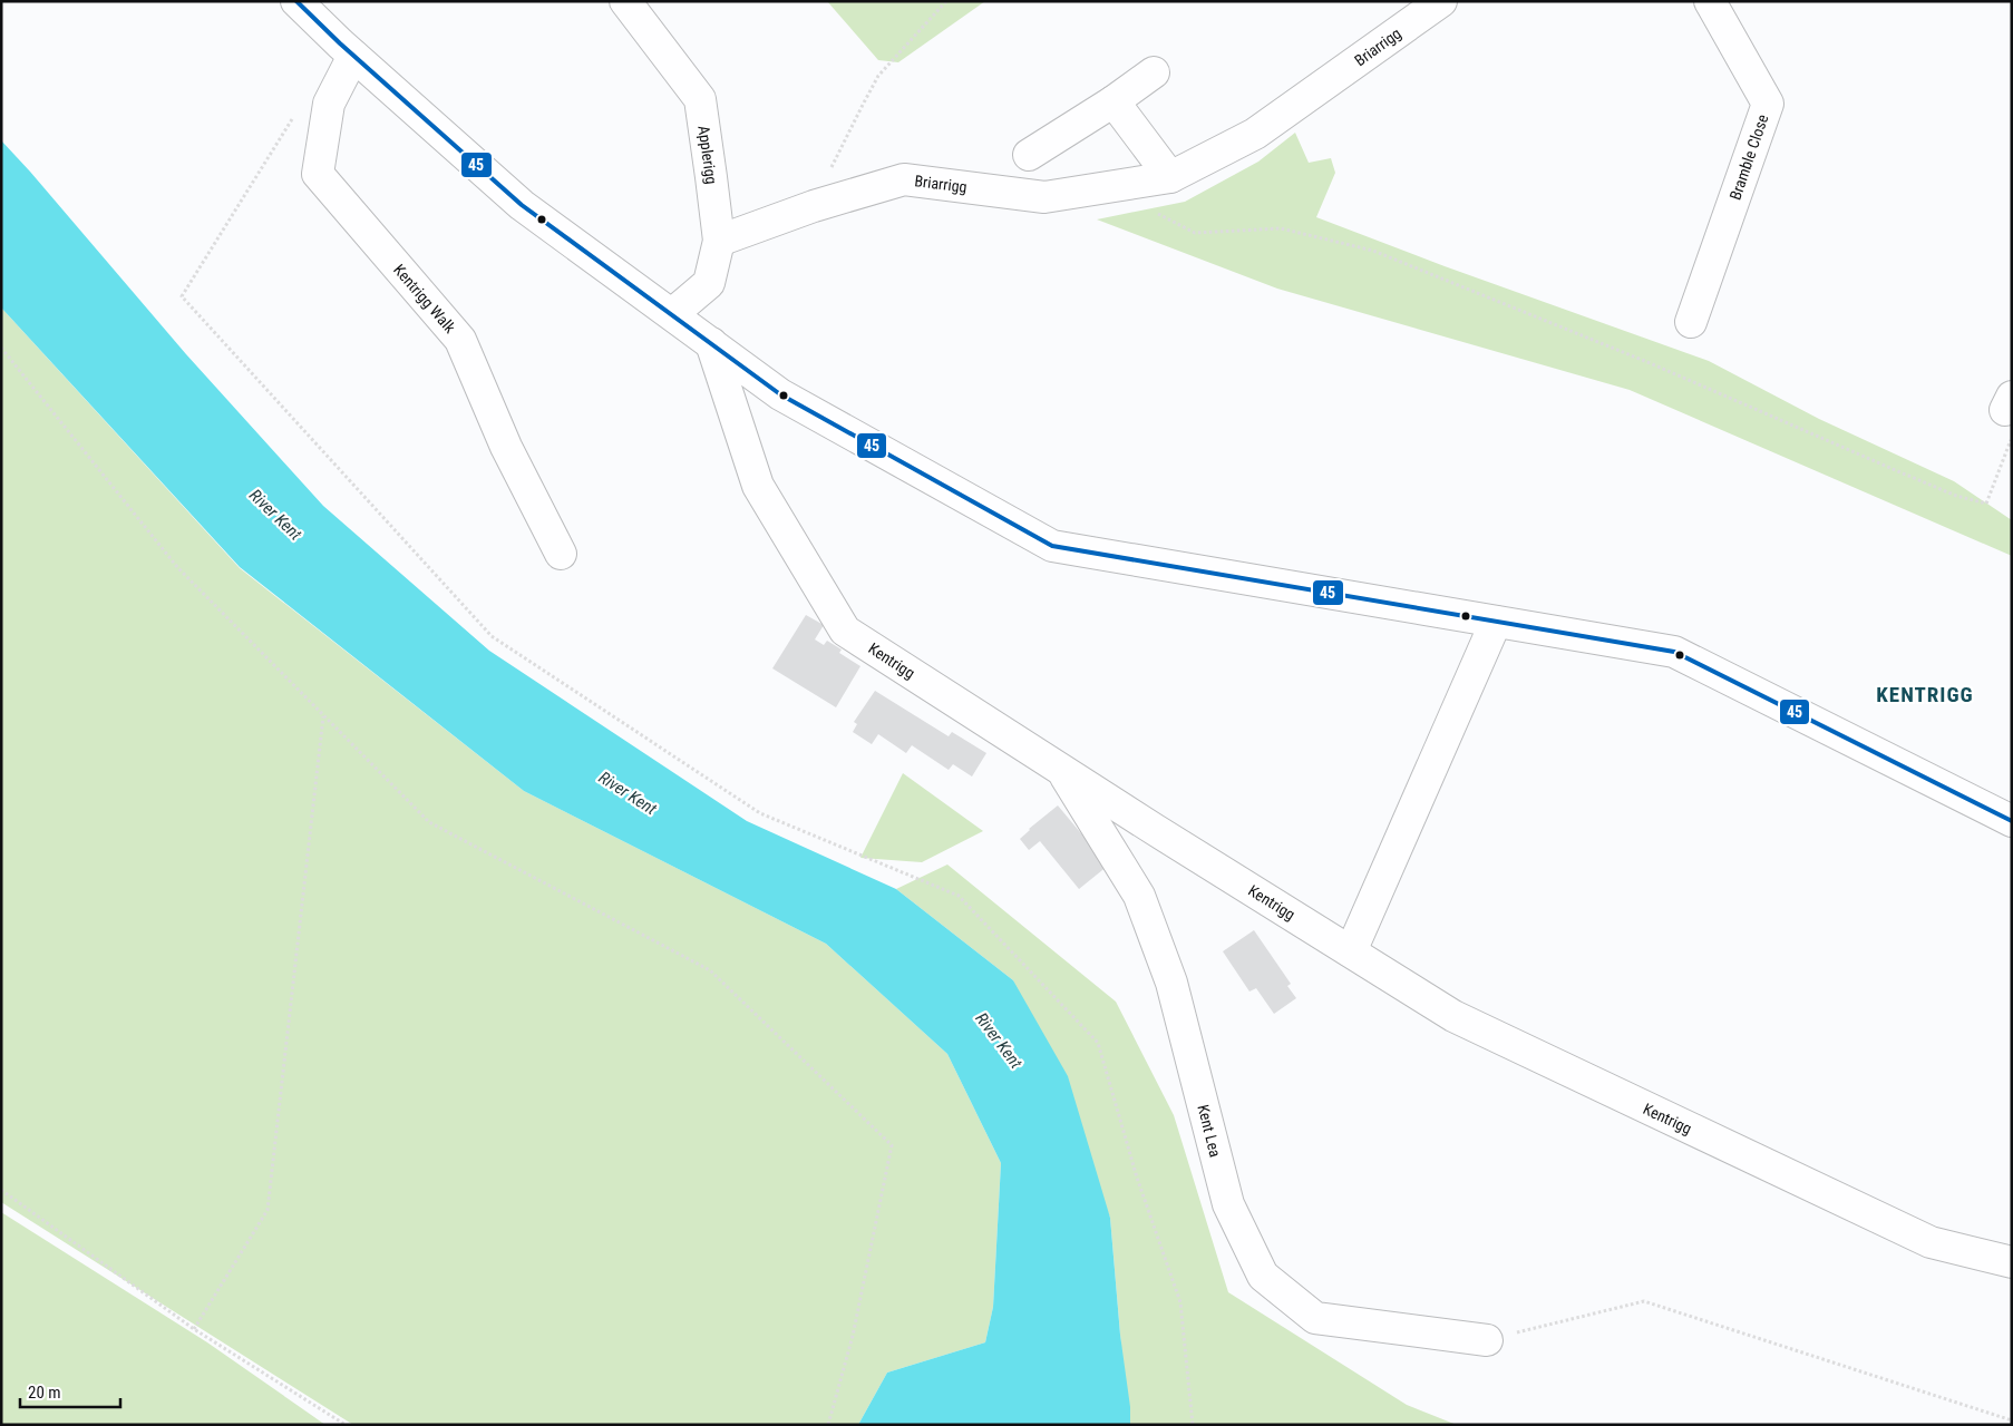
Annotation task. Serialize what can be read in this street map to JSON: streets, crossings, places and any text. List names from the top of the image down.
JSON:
{
  "streets": {
    "street": [
      "Briarrigg",
      "Applerigg",
      "Bramble Close",
      "Kentrigg Walk",
      "Kentrigg",
      "Kent Lea"
    ]
  },
  "crossings": [
    ["Briarrigg", "Applerigg"],
    ["Kentrigg", "Kent Lea"]
  ],
  "districts": ["KENTRIGG"],
  "water": ["River Kent"],
  "lines": ["transit line 45"],
  "scale_bar": "20 m"
}
